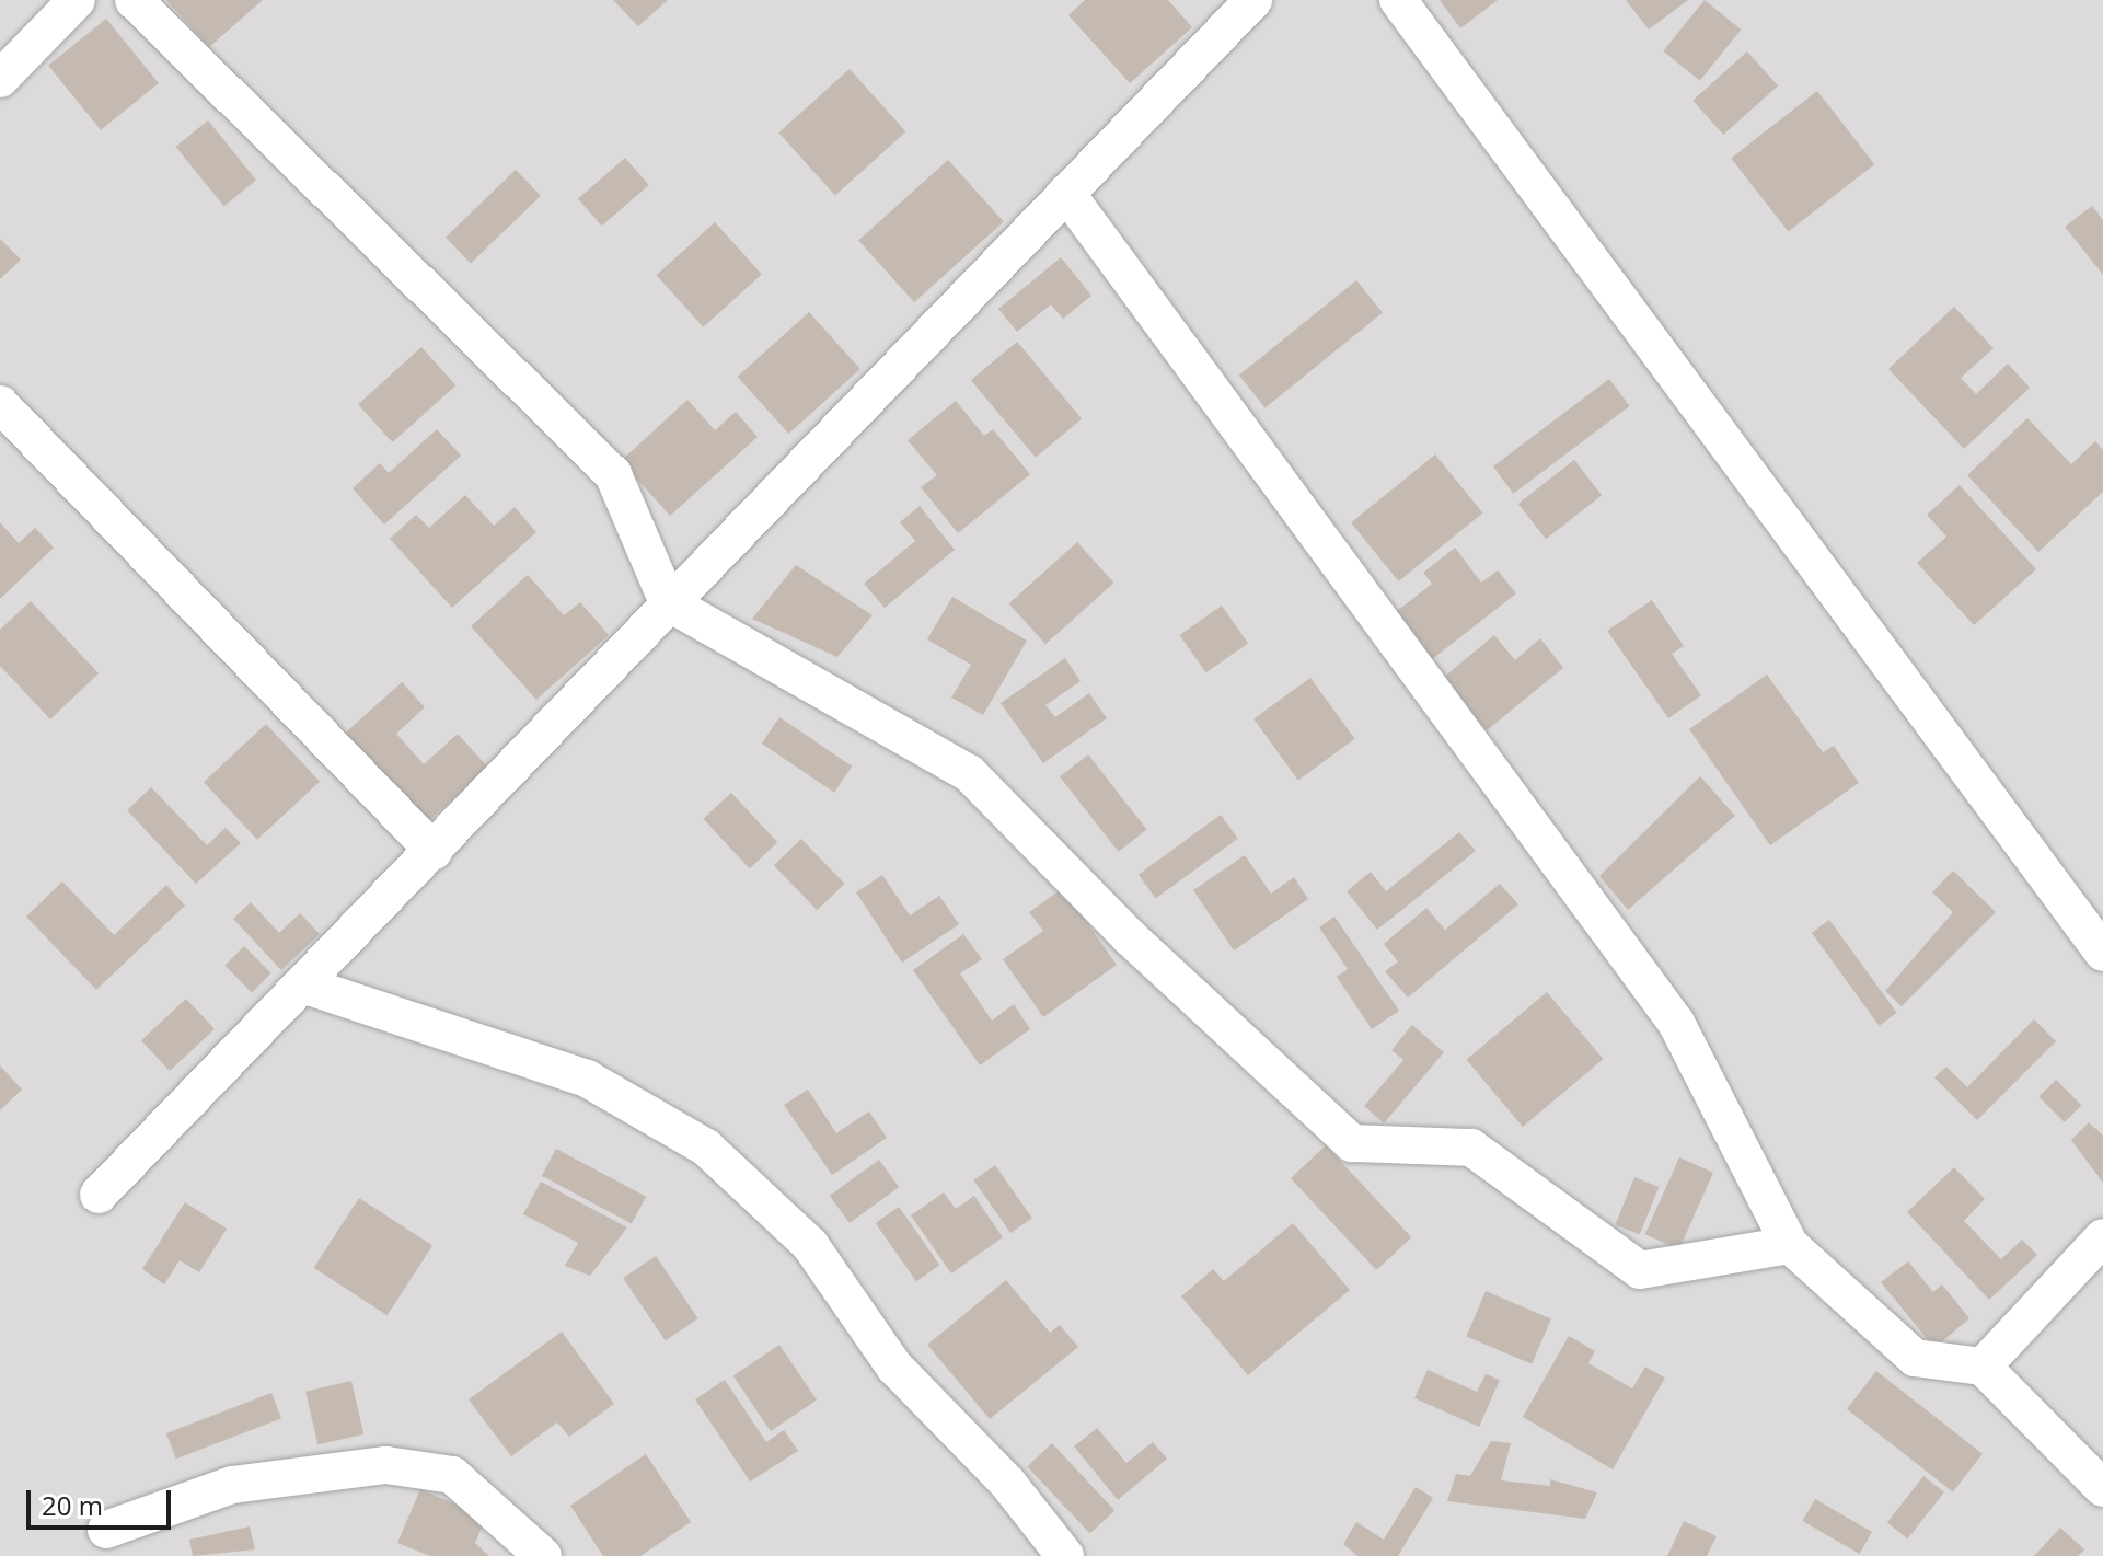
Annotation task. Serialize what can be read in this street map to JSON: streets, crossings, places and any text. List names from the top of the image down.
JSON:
{
  "scale_bar": "20 m"
}
